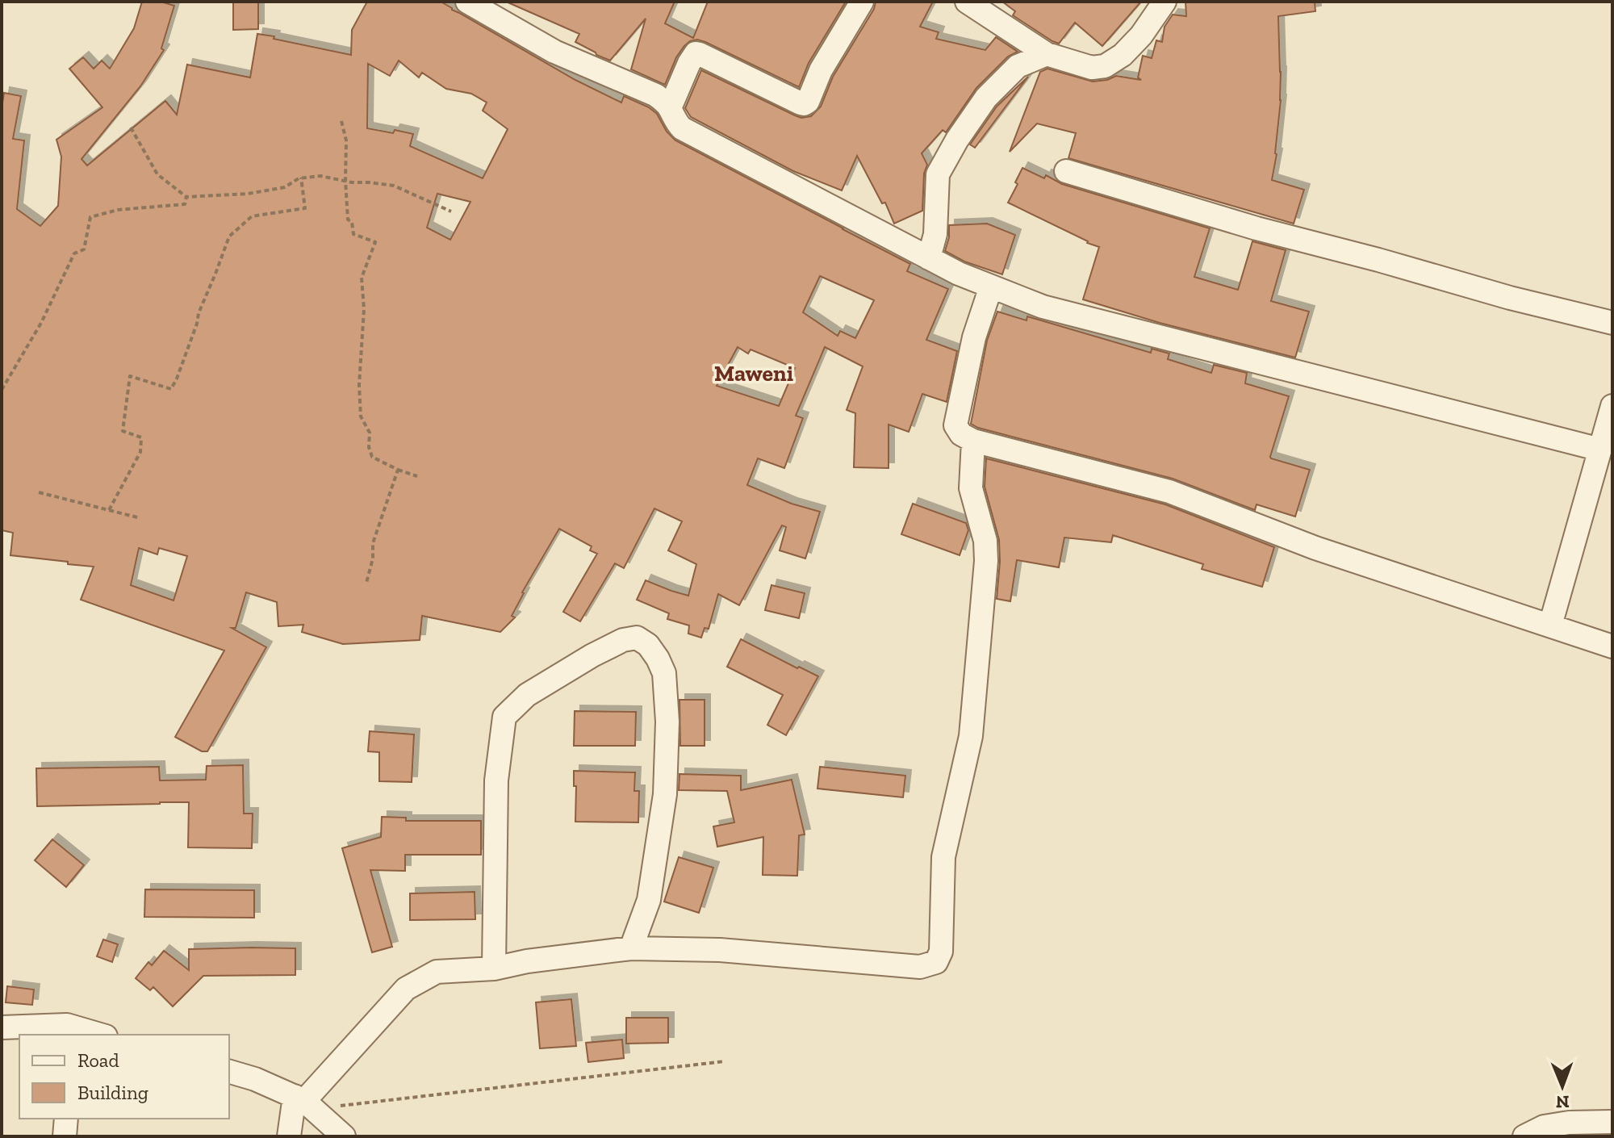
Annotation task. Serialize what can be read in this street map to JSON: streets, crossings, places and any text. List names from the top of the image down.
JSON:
{
  "districts": ["Maweni"],
  "legend": ["Road", "Building"],
  "north": "bottom"
}
